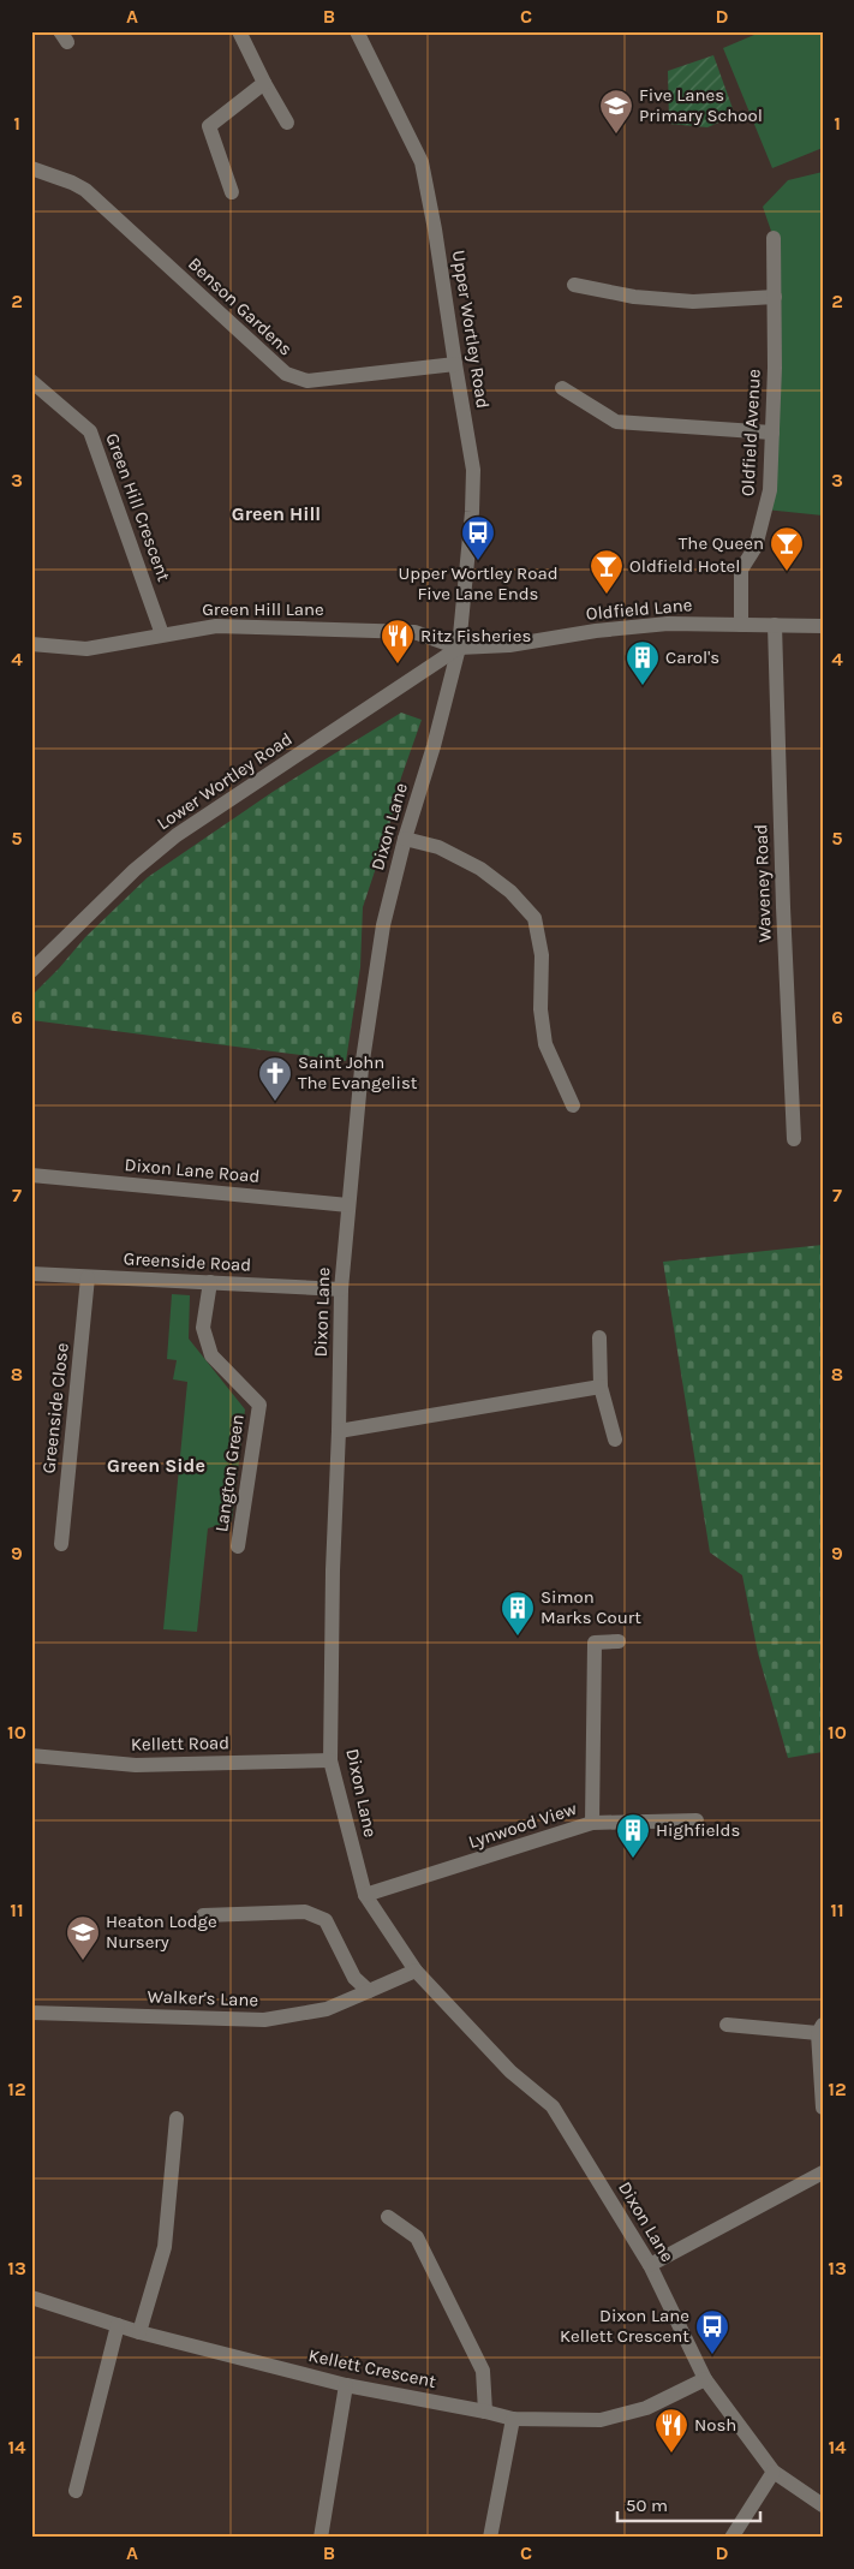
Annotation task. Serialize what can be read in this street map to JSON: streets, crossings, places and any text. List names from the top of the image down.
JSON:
{
  "streets": {
    "street": [
      "Benson Gardens",
      "Upper Wortley Road",
      "Oldfield Avenue",
      "Green Hill Crescent",
      "Green Hill Lane",
      "Oldfield Lane",
      "Lower Wortley Road",
      "Dixon Lane",
      "Waveney Road",
      "Dixon Lane Road",
      "Greenside Road",
      "Greenside Close",
      "Langton Green",
      "Kellett Road",
      "Lynwood View",
      "Walker's Lane",
      "Kellett Crescent"
    ]
  },
  "crossings": [
    ["Benson Gardens", "Upper Wortley Road"],
    ["Upper Wortley Road", "Green Hill Lane"],
    ["Upper Wortley Road", "Oldfield Lane"],
    ["Upper Wortley Road", "Lower Wortley Road"],
    ["Upper Wortley Road", "Dixon Lane"],
    ["Oldfield Avenue", "Oldfield Lane"],
    ["Green Hill Crescent", "Green Hill Lane"],
    ["Green Hill Lane", "Oldfield Lane"],
    ["Green Hill Lane", "Lower Wortley Road"],
    ["Green Hill Lane", "Dixon Lane"],
    ["Oldfield Lane", "Lower Wortley Road"],
    ["Oldfield Lane", "Dixon Lane"],
    ["Oldfield Lane", "Waveney Road"],
    ["Lower Wortley Road", "Dixon Lane"],
    ["Dixon Lane", "Dixon Lane Road"],
    ["Dixon Lane", "Greenside Road"],
    ["Dixon Lane", "Kellett Road"],
    ["Dixon Lane", "Lynwood View"],
    ["Dixon Lane", "Kellett Crescent"],
    ["Greenside Road", "Greenside Close"],
    ["Greenside Road", "Langton Green"]
  ],
  "districts": ["Green Hill", "Green Side"],
  "places": {
    "school or university": ["Five Lanes Primary School", "Heaton Lodge Nursery"],
    "bus stop": ["Upper Wortley Road Five Lane Ends", "Dixon Lane Kellett Crescent"],
    "bar": ["The Queen", "Oldfield Hotel"],
    "restaurant": ["Ritz Fisheries", "Nosh"],
    "building": ["Carol's", "Simon Marks Court", "Highfields"],
    "church": ["Saint John The Evangelist"]
  },
  "scale_bar": "50 m",
  "grid": {
    "columns": [
      "A",
      "B",
      "C",
      "D"
    ],
    "rows": [
      "1",
      "2",
      "3",
      "4",
      "5",
      "6",
      "7",
      "8",
      "9",
      "10",
      "11",
      "12",
      "13",
      "14"
    ]
  }
}
